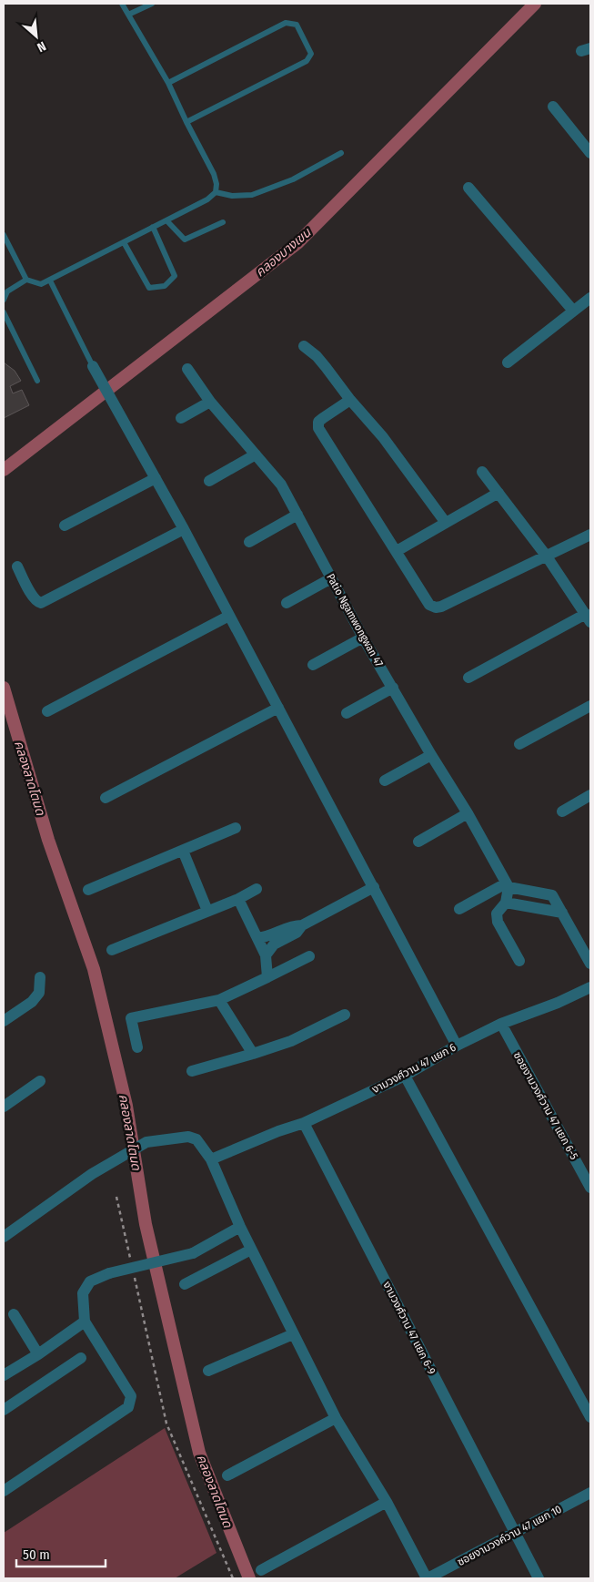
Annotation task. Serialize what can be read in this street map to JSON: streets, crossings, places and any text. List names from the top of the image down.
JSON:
{
  "streets": {
    "street": [
      "Patio Ngamwongwan 47",
      "งามวงศ์วาน 47 แยก 6",
      "ซอยงามวงศ์วาน 47 แยก 6-5",
      "งามวงศ์วาน 47 แยก 6-9",
      "ซอยงามวงค์วาน 47 แยก 10"
    ]
  },
  "crossings": [
    ["งามวงศ์วาน 47 แยก 6", "ซอยงามวงศ์วาน 47 แยก 6-5"],
    ["งามวงศ์วาน 47 แยก 6", "งามวงศ์วาน 47 แยก 6-9"],
    ["งามวงศ์วาน 47 แยก 6-9", "ซอยงามวงค์วาน 47 แยก 10"]
  ],
  "water": ["คลองบางเขน", "คลองลาดโตนด"],
  "scale_bar": "50 m",
  "north": "bottom right"
}
